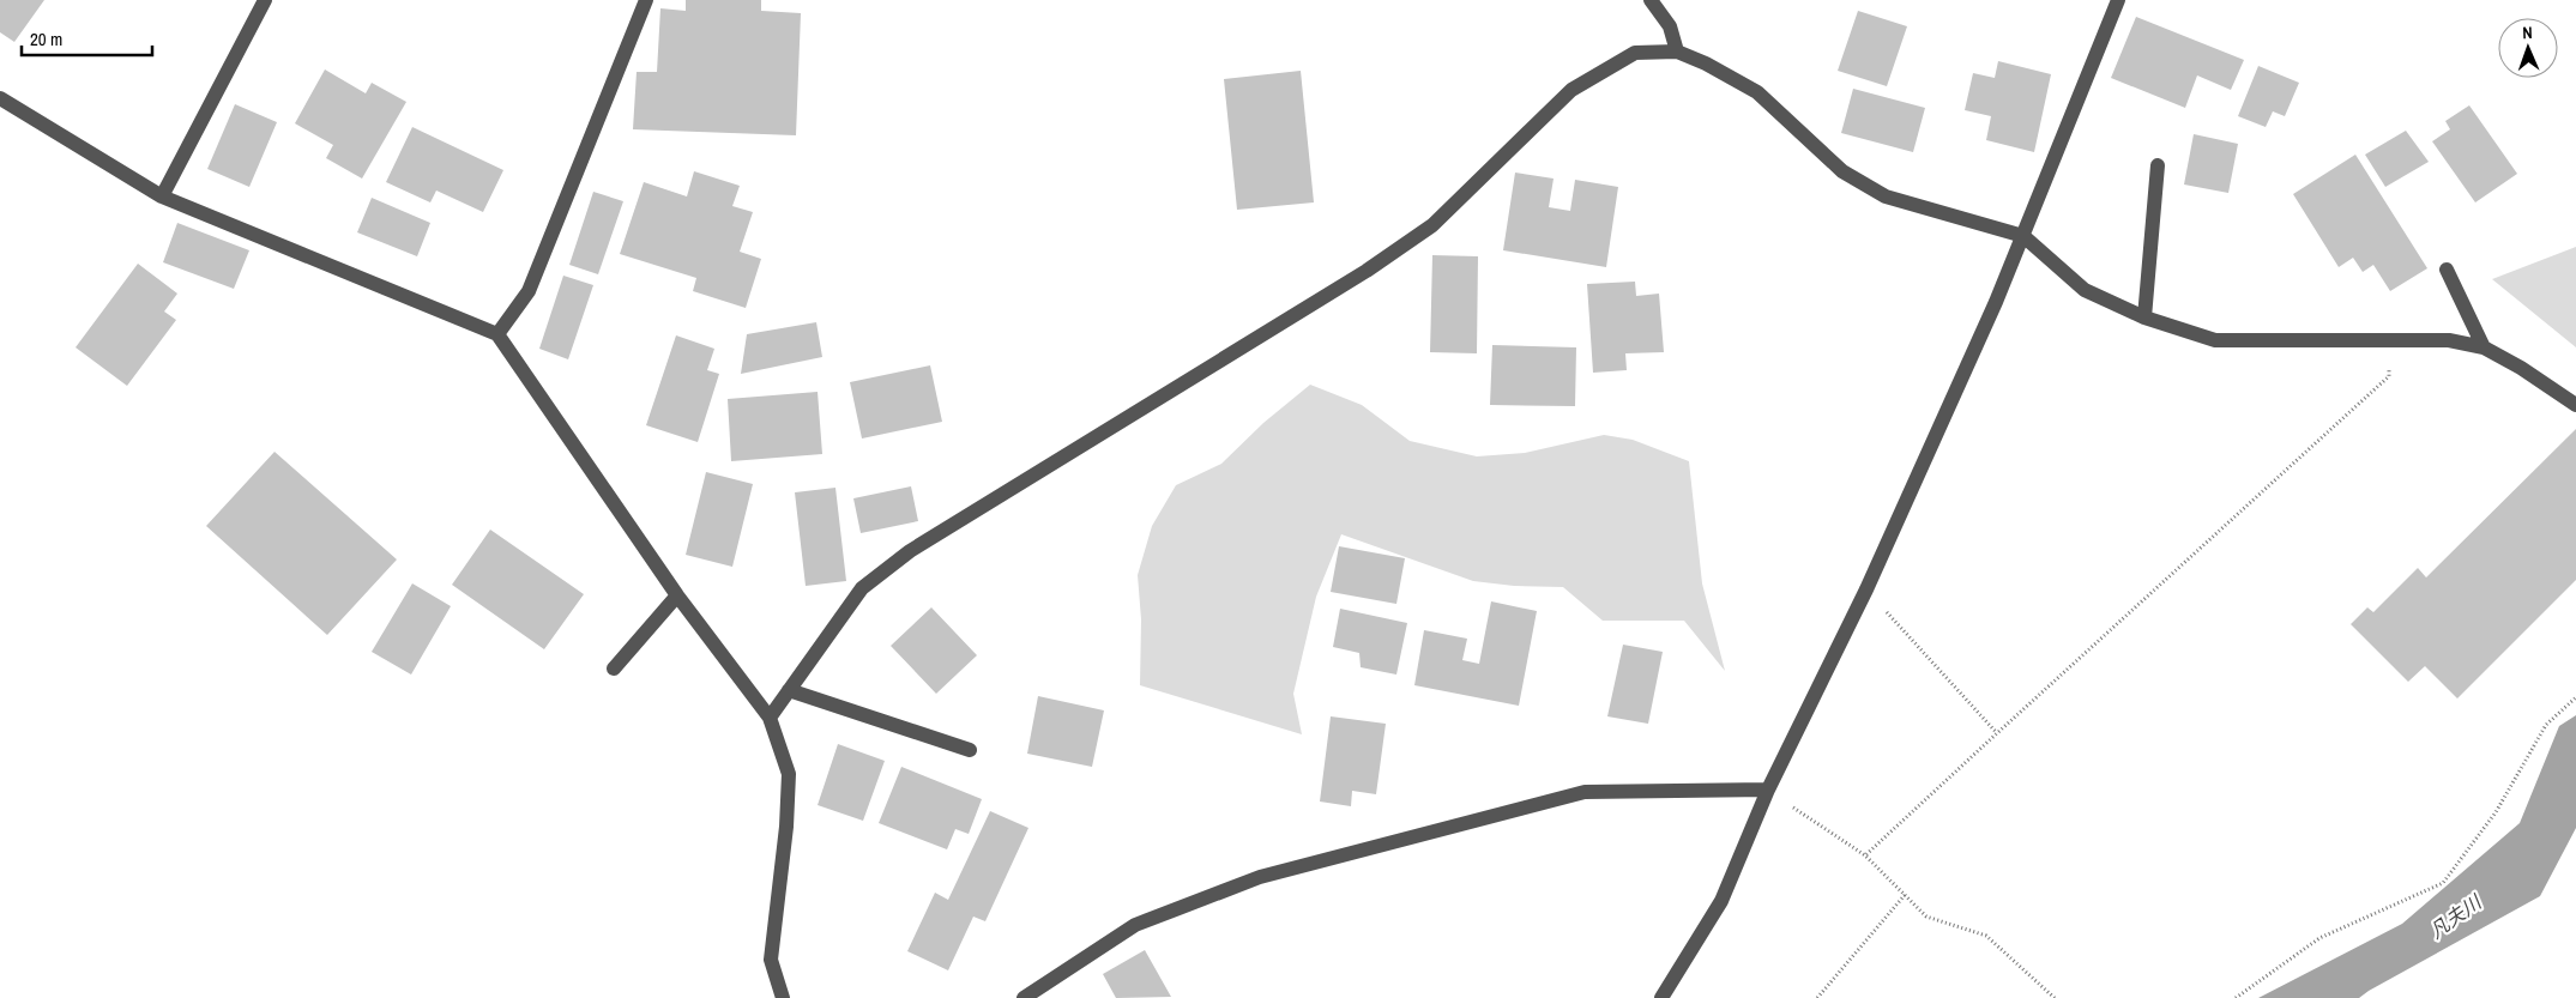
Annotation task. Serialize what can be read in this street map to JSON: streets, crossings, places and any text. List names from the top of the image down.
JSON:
{
  "water": ["凡夫川"],
  "scale_bar": "20 m",
  "north": "top"
}
